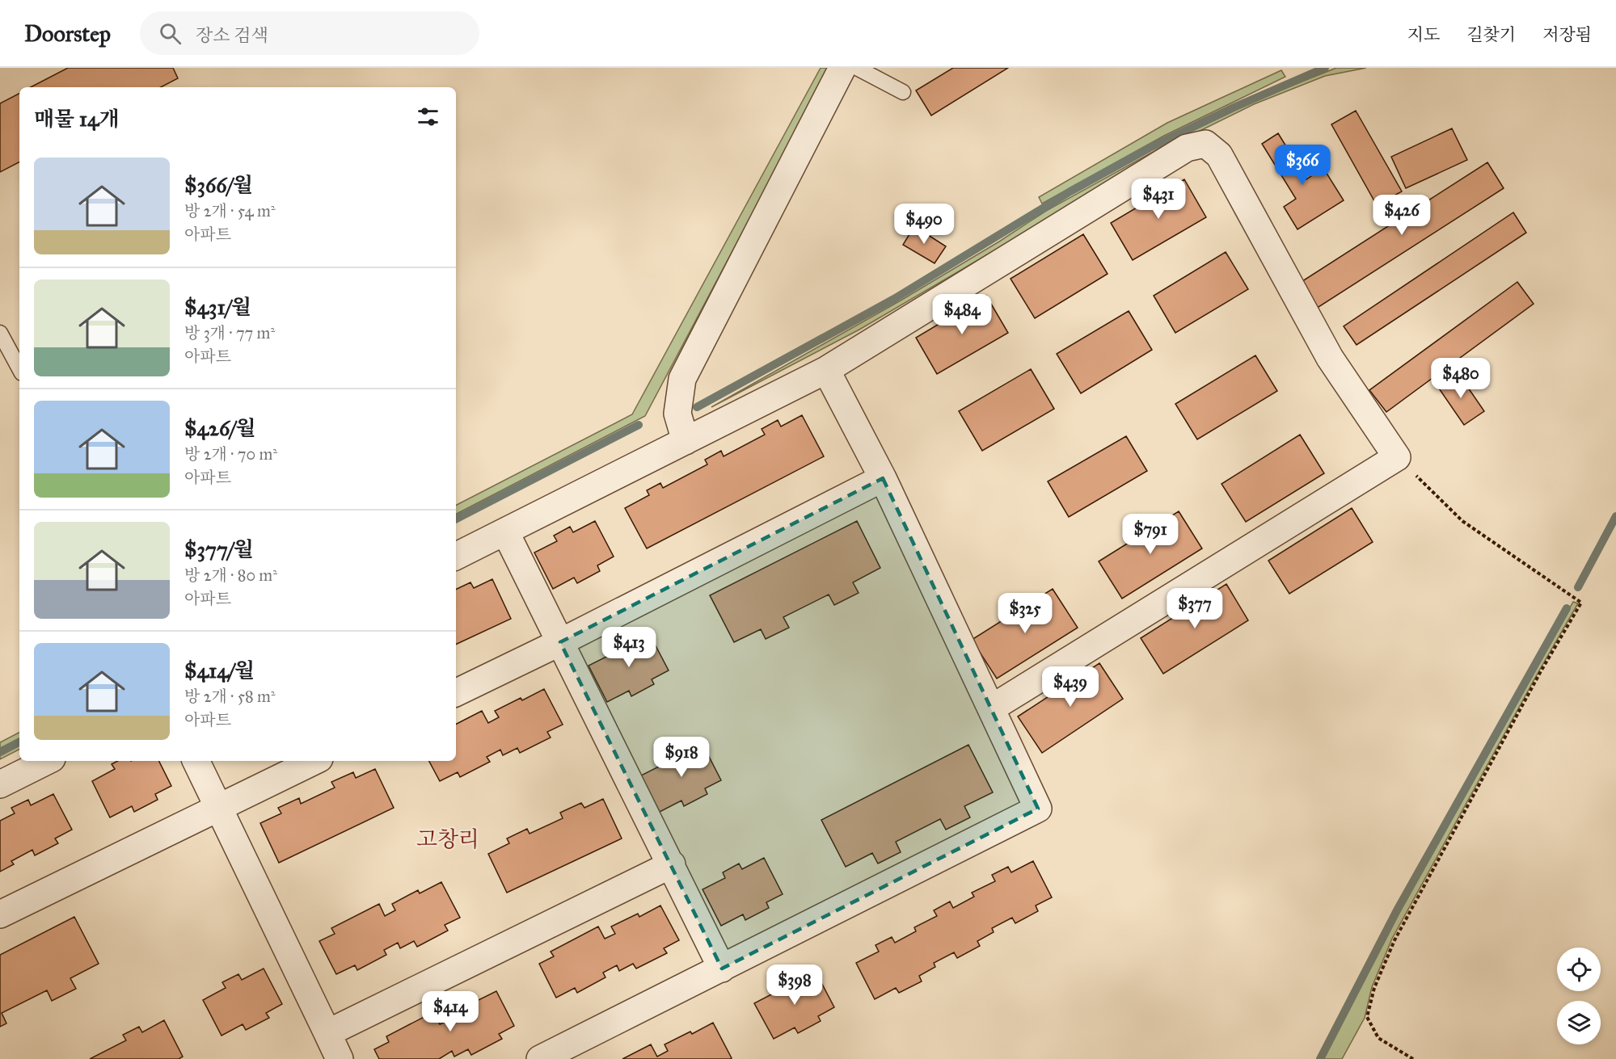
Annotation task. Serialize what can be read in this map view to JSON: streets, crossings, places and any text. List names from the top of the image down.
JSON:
{
  "districts": ["고창리"],
  "page": {
    "header": "Doorstep",
    "search": "장소 검색",
    "nav": ["지도", "길찾기", "저장됨"],
    "heading": "매물 14개",
    "price": [
      "$366",
      "$431",
      "$426",
      "$490",
      "$484",
      "$480",
      "$791",
      "$377",
      "$325",
      "$413",
      "$439",
      "$918",
      "$398",
      "$414"
    ],
    "list": [
      {
        "name": "$366/월",
        "note": "방 2개 · 54 m² · 아파트"
      },
      {
        "name": "$431/월",
        "note": "방 3개 · 77 m² · 아파트"
      },
      {
        "name": "$426/월",
        "note": "방 2개 · 70 m² · 아파트"
      },
      {
        "name": "$377/월",
        "note": "방 2개 · 80 m² · 아파트"
      },
      {
        "name": "$414/월",
        "note": "방 2개 · 58 m² · 아파트"
      }
    ]
  }
}
